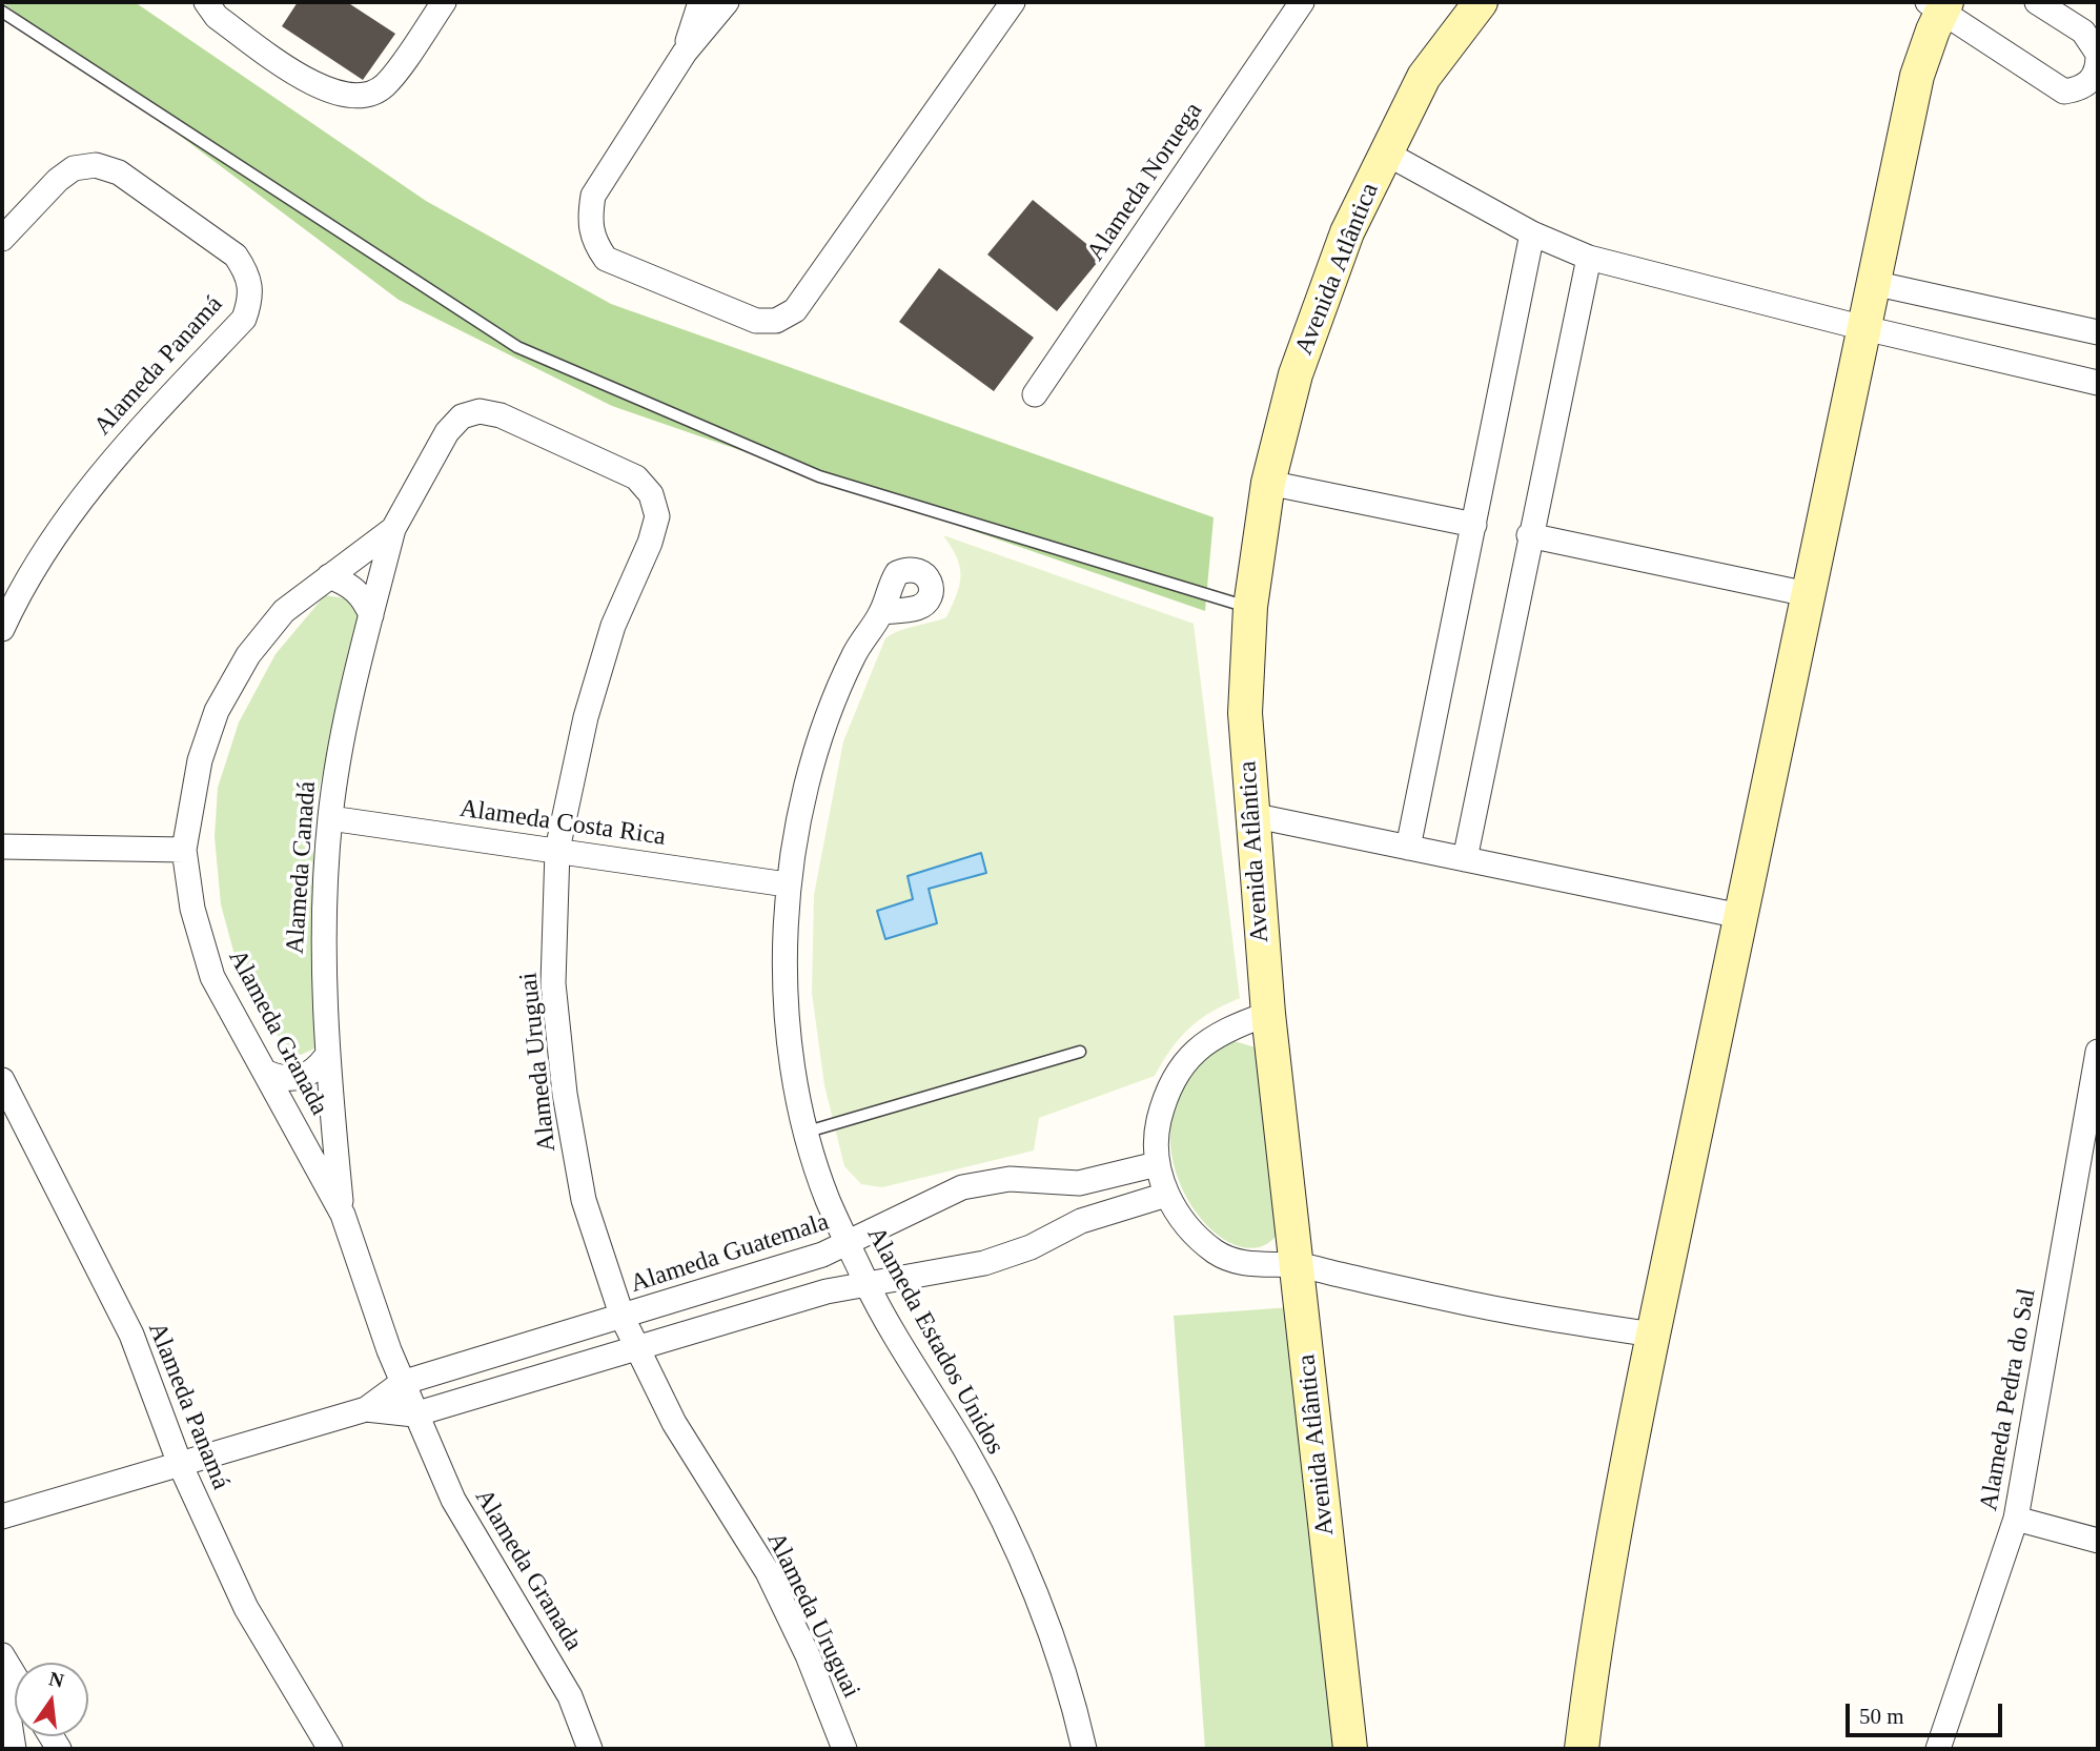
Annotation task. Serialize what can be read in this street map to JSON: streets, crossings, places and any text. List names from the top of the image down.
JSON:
{
  "streets": {
    "street": [
      "Alameda Noruega",
      "Avenida Atlântica",
      "Alameda Panamá",
      "Alameda Costa Rica",
      "Alameda Canadá",
      "Alameda Granada",
      "Alameda Uruguai",
      "Alameda Guatemala",
      "Alameda Estados Unidos",
      "Alameda Pedra do Sal"
    ]
  },
  "crossings": [
    ["Alameda Panamá", "Alameda Guatemala"],
    ["Alameda Costa Rica", "Alameda Canadá"],
    ["Alameda Costa Rica", "Alameda Uruguai"],
    ["Alameda Costa Rica", "Alameda Estados Unidos"],
    ["Alameda Canadá", "Alameda Granada"],
    ["Alameda Granada", "Alameda Uruguai"],
    ["Alameda Granada", "Alameda Guatemala"],
    ["Alameda Uruguai", "Alameda Guatemala"],
    ["Alameda Guatemala", "Alameda Estados Unidos"]
  ],
  "scale_bar": "50 m",
  "north": "top"
}
